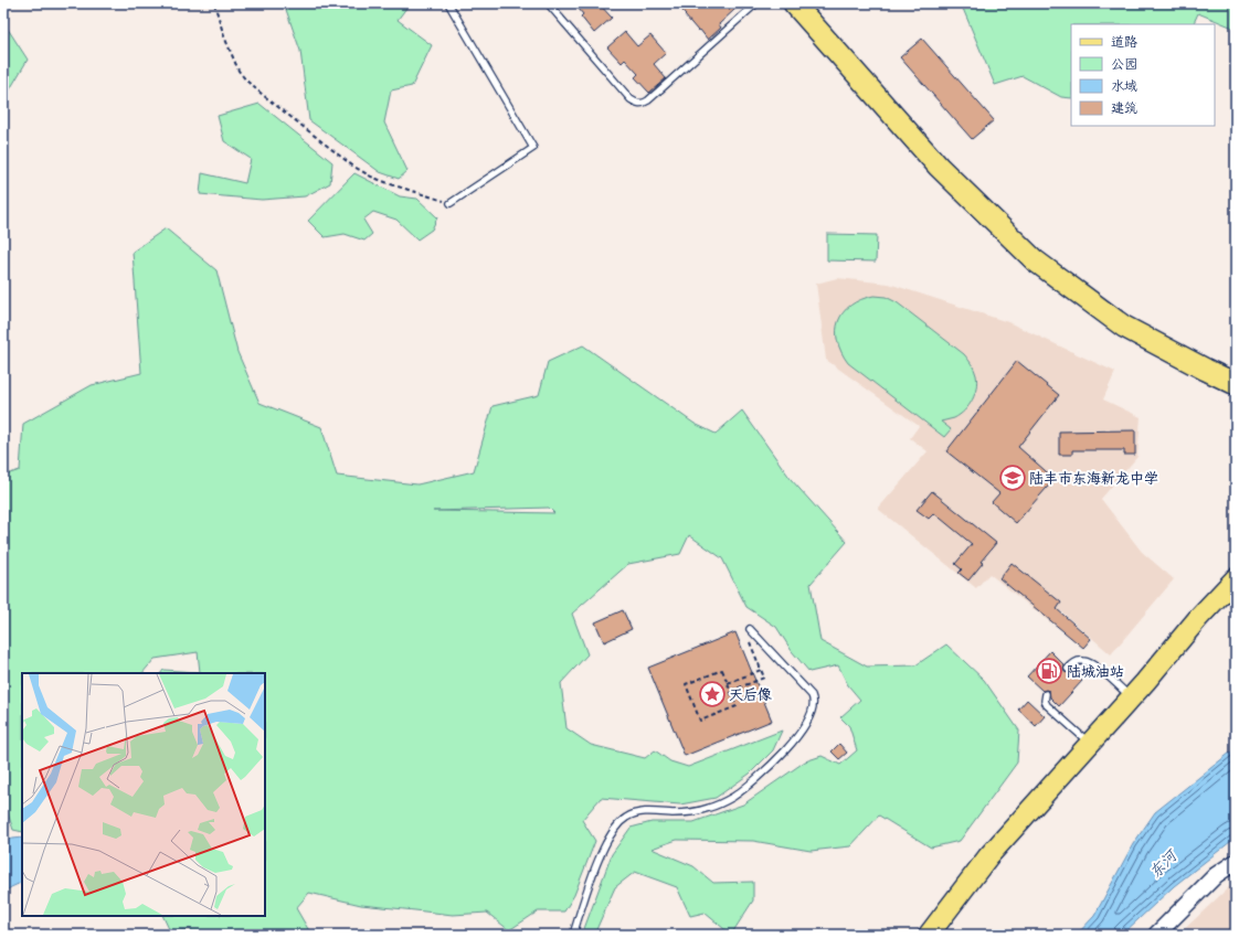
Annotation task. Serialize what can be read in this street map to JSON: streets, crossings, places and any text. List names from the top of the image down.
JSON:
{
  "water": ["东河"],
  "places": {
    "school or university": ["陆丰市东海新龙中学"],
    "fuel station": ["陆城油站"],
    "place": ["天后像"]
  },
  "legend": [
    "道路",
    "公园",
    "水域",
    "建筑"
  ]
}
